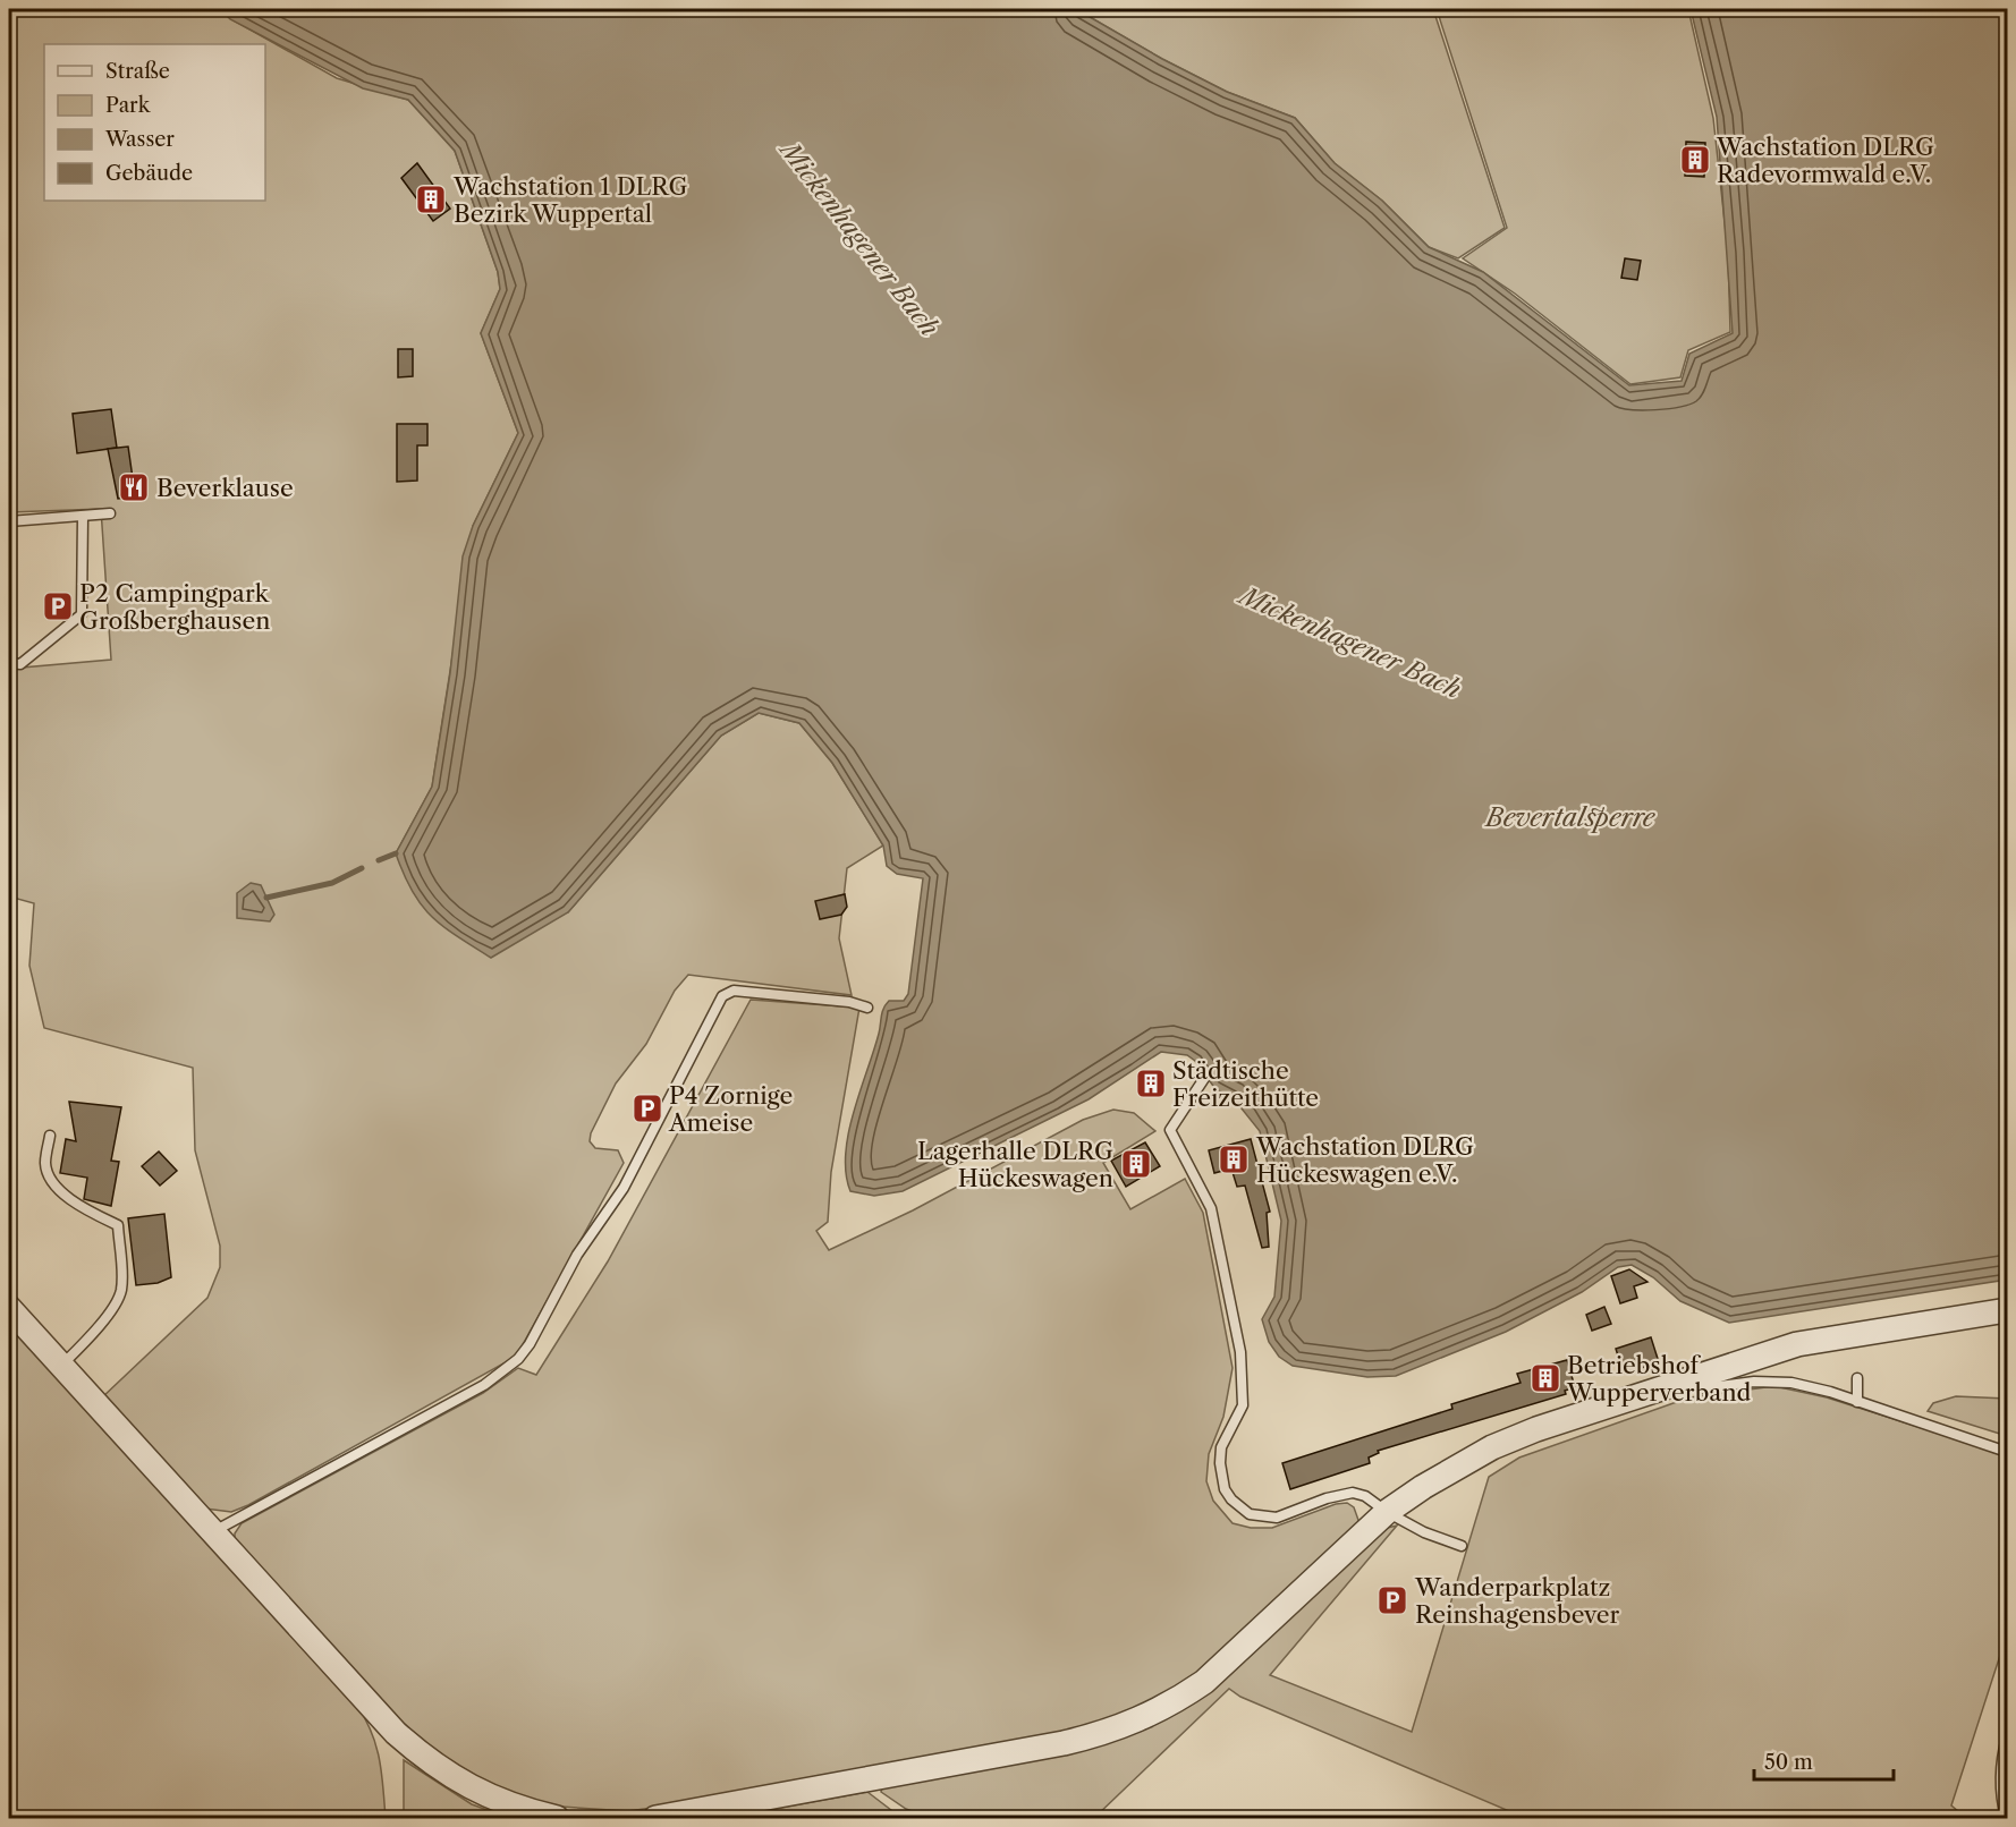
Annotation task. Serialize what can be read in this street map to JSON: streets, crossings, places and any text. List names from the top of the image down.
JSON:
{
  "water": ["Mickenhagener Bach", "Bevertalsperre"],
  "places": {
    "building": [
      "Wachstation DLRG Radevormwald e.V.",
      "Wachstation 1 DLRG Bezirk Wuppertal",
      "Städtische Freizeithütte",
      "Wachstation DLRG Hückeswagen e.V.",
      "Lagerhalle DLRG Hückeswagen",
      "Betriebshof Wupperverband"
    ],
    "restaurant": ["Beverklause"],
    "parking": ["P2 Campingpark Großberghausen", "P4 Zornige Ameise", "Wanderparkplatz Reinshagensbever"]
  },
  "legend": [
    "Straße",
    "Park",
    "Wasser",
    "Gebäude"
  ],
  "scale_bar": "50 m"
}
